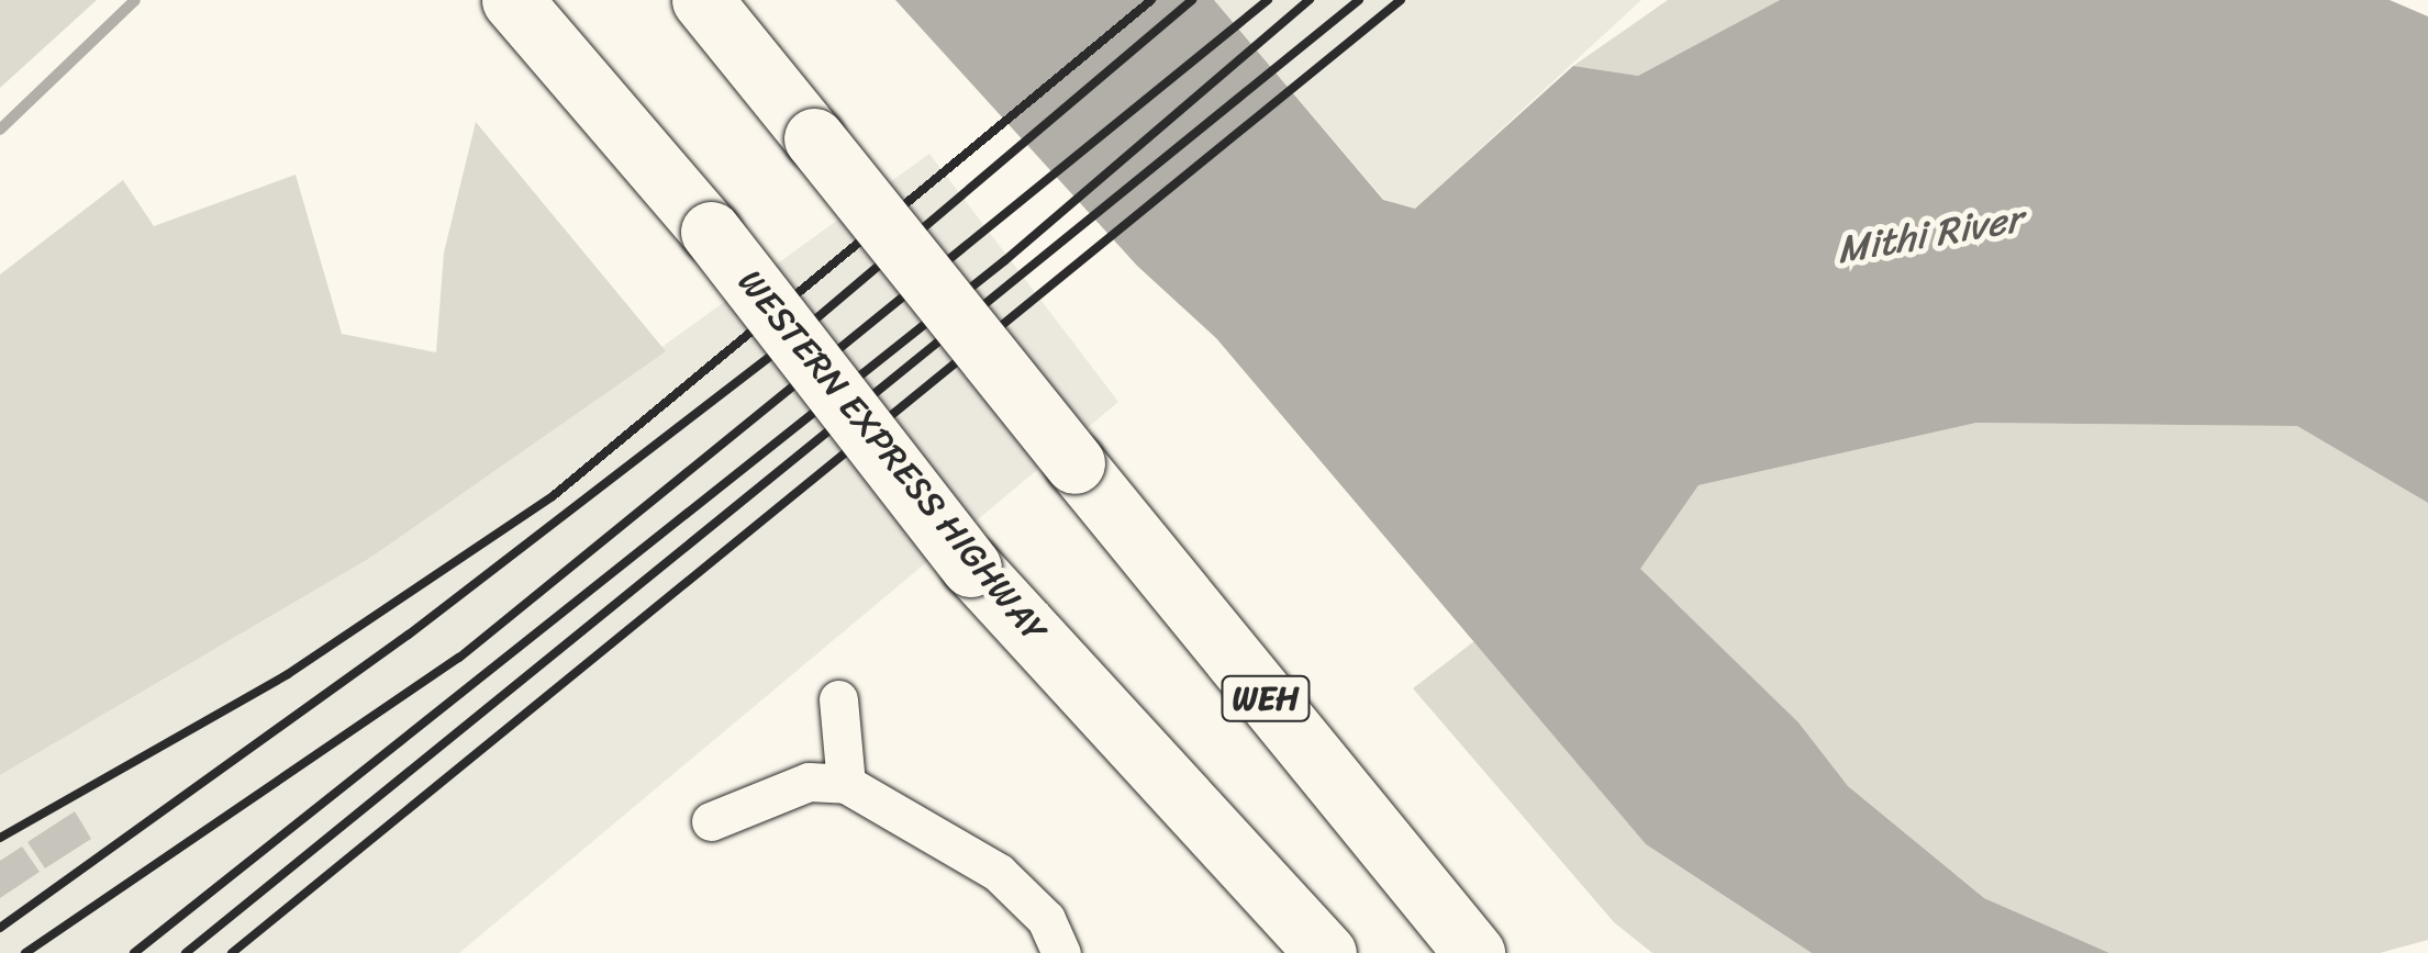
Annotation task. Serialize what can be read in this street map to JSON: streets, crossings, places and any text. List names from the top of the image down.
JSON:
{
  "streets": {
    "highway": ["WESTERN EXPRESS HIGHWAY", "WEH"]
  },
  "water": ["Mithi River"]
}
